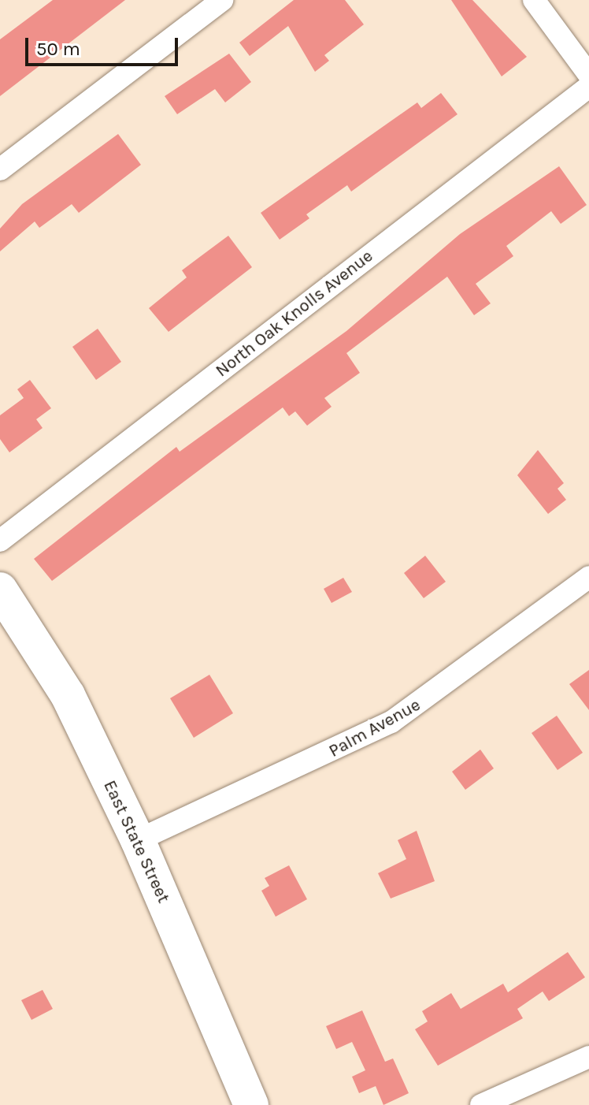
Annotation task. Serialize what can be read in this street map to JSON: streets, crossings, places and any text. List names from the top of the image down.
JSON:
{
  "streets": {
    "main road": ["East State Street"],
    "street": ["North Oak Knolls Avenue", "Palm Avenue"]
  },
  "crossings": [
    ["Palm Avenue", "East State Street"]
  ],
  "scale_bar": "50 m"
}
